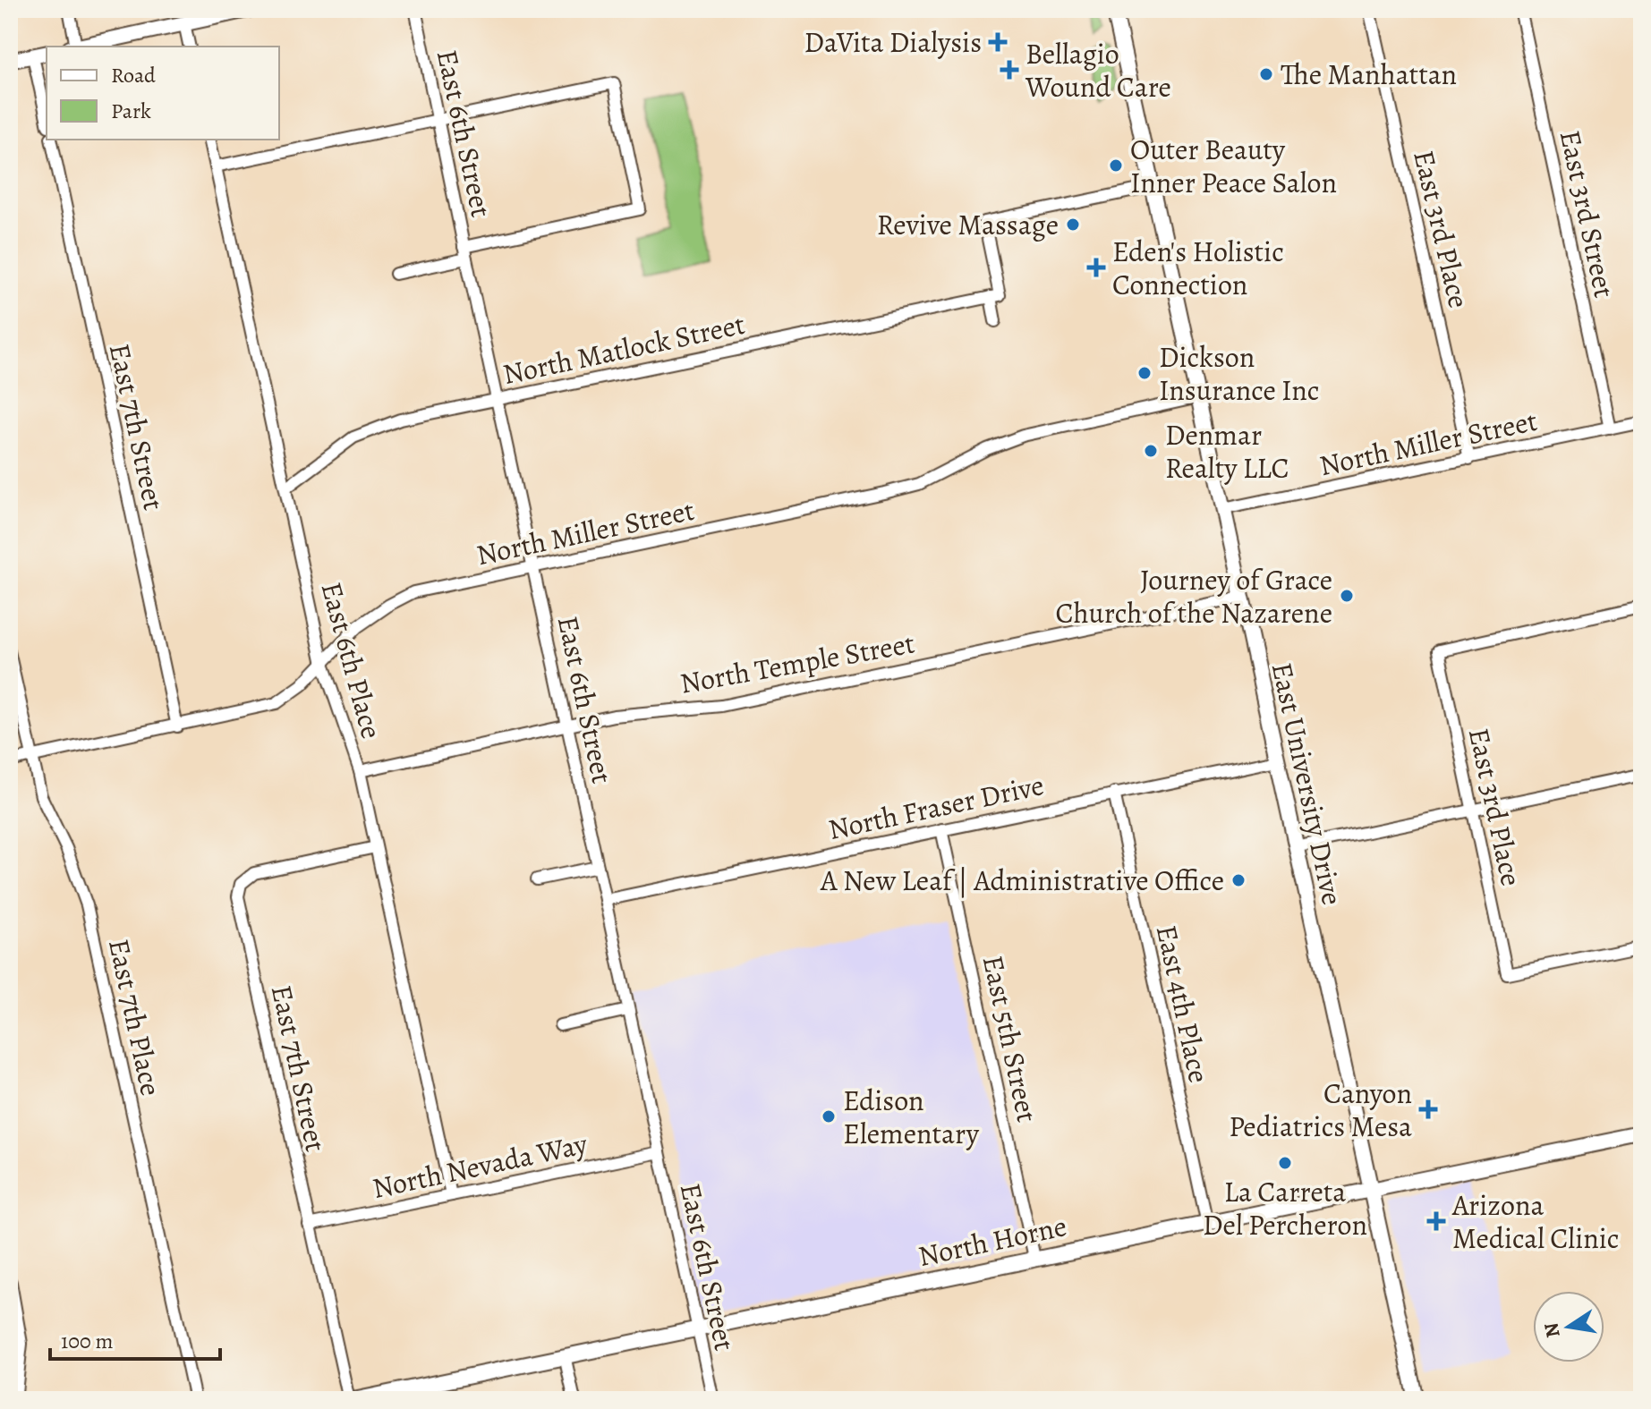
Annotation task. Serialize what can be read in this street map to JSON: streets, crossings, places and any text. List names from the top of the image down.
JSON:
{
  "streets": {
    "main road": ["East University Drive", "North Horne"],
    "street": [
      "East 6th Street",
      "East 3rd Street",
      "East 3rd Place",
      "North Matlock Street",
      "East 7th Street",
      "North Miller Street",
      "East 6th Place",
      "North Temple Street",
      "North Fraser Drive",
      "East 4th Place",
      "East 7th Place",
      "East 5th Street",
      "North Nevada Way"
    ]
  },
  "crossings": [
    ["East 6th Street", "North Matlock Street"],
    ["East 6th Street", "North Miller Street"],
    ["East 6th Street", "North Temple Street"],
    ["East 6th Street", "North Fraser Drive"],
    ["East 6th Street", "North Nevada Way"],
    ["East 6th Street", "North Horne"],
    ["East 3rd Street", "North Miller Street"],
    ["East 3rd Place", "North Miller Street"],
    ["North Matlock Street", "East 6th Place"],
    ["East 7th Street", "North Miller Street"],
    ["East 7th Street", "East 6th Place"],
    ["East 7th Street", "North Nevada Way"],
    ["East 7th Street", "North Horne"],
    ["North Miller Street", "East 6th Place"],
    ["North Miller Street", "East University Drive"],
    ["North Miller Street", "East 7th Place"],
    ["East 6th Place", "North Temple Street"],
    ["East 6th Place", "North Nevada Way"],
    ["North Temple Street", "East University Drive"],
    ["East University Drive", "North Fraser Drive"],
    ["East University Drive", "North Horne"],
    ["North Fraser Drive", "East 4th Place"],
    ["North Fraser Drive", "East 5th Street"],
    ["East 4th Place", "North Horne"],
    ["East 5th Street", "North Horne"]
  ],
  "places": {
    "health": [
      "DaVita Dialysis",
      "Bellagio Wound Care",
      "Eden's Holistic Connection",
      "Canyon Pediatrics Mesa",
      "Arizona Medical Clinic"
    ],
    "other": [
      "The Manhattan",
      "Outer Beauty Inner Peace Salon",
      "Revive Massage",
      "Dickson Insurance Inc",
      "Denmar Realty LLC",
      "Journey of Grace Church of the Nazarene",
      "A New Leaf | Administrative Office",
      "Edison Elementary",
      "La Carreta Del Percheron"
    ]
  },
  "legend": ["Road", "Park"],
  "scale_bar": "100 m",
  "north": "left"
}
